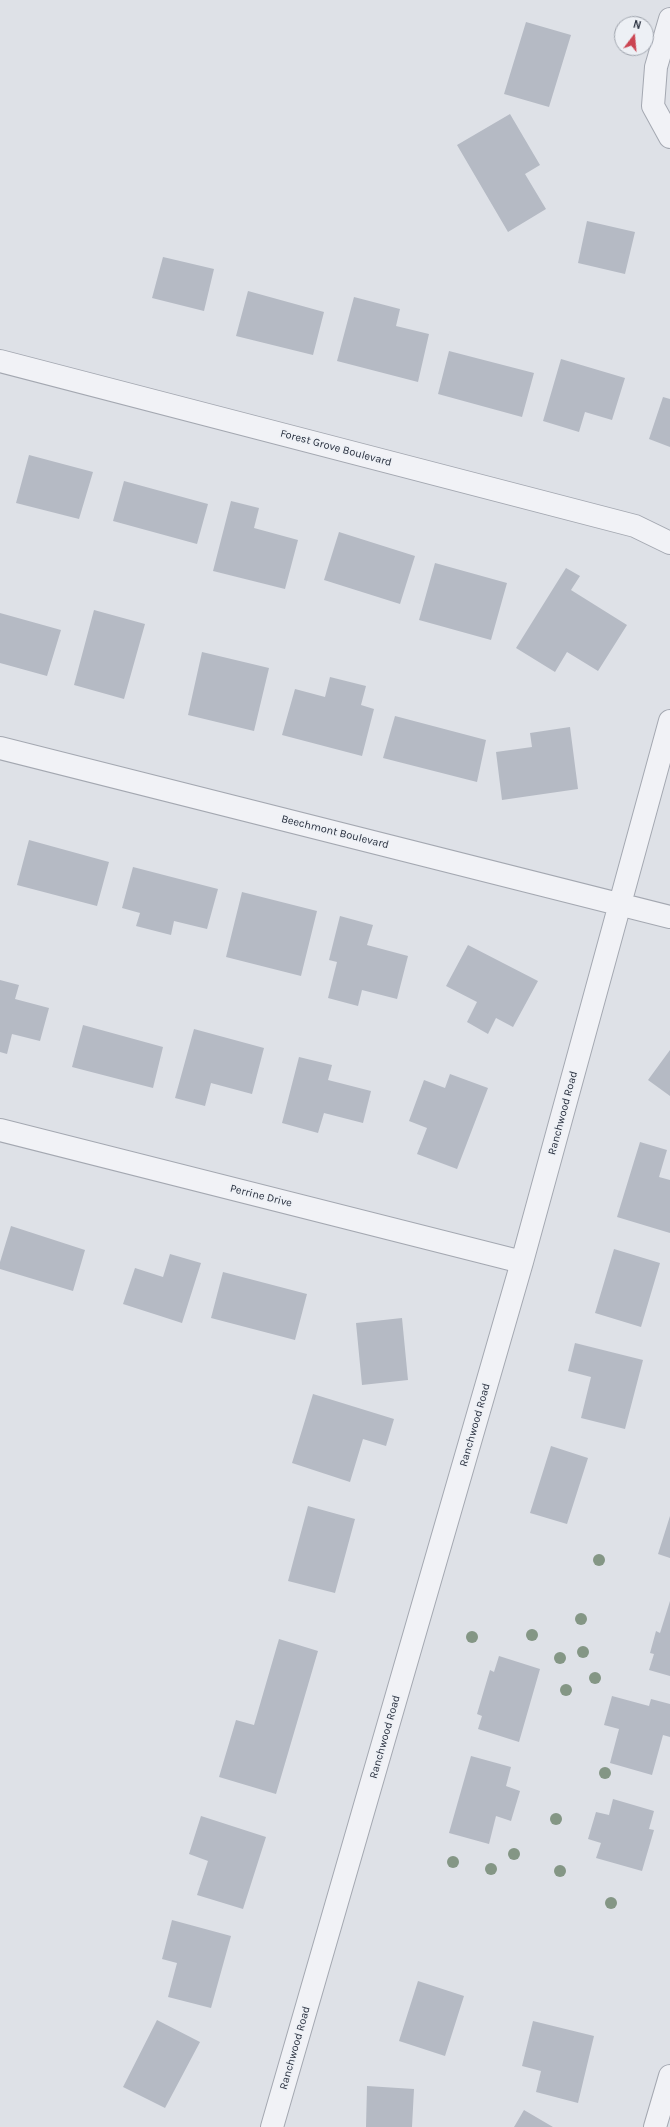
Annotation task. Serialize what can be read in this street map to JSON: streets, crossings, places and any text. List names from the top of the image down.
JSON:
{
  "streets": {
    "street": [
      "Forest Grove Boulevard",
      "Beechmont Boulevard",
      "Ranchwood Road",
      "Perrine Drive"
    ]
  },
  "crossings": [
    ["Beechmont Boulevard", "Ranchwood Road"],
    ["Ranchwood Road", "Perrine Drive"]
  ],
  "north": "top"
}
